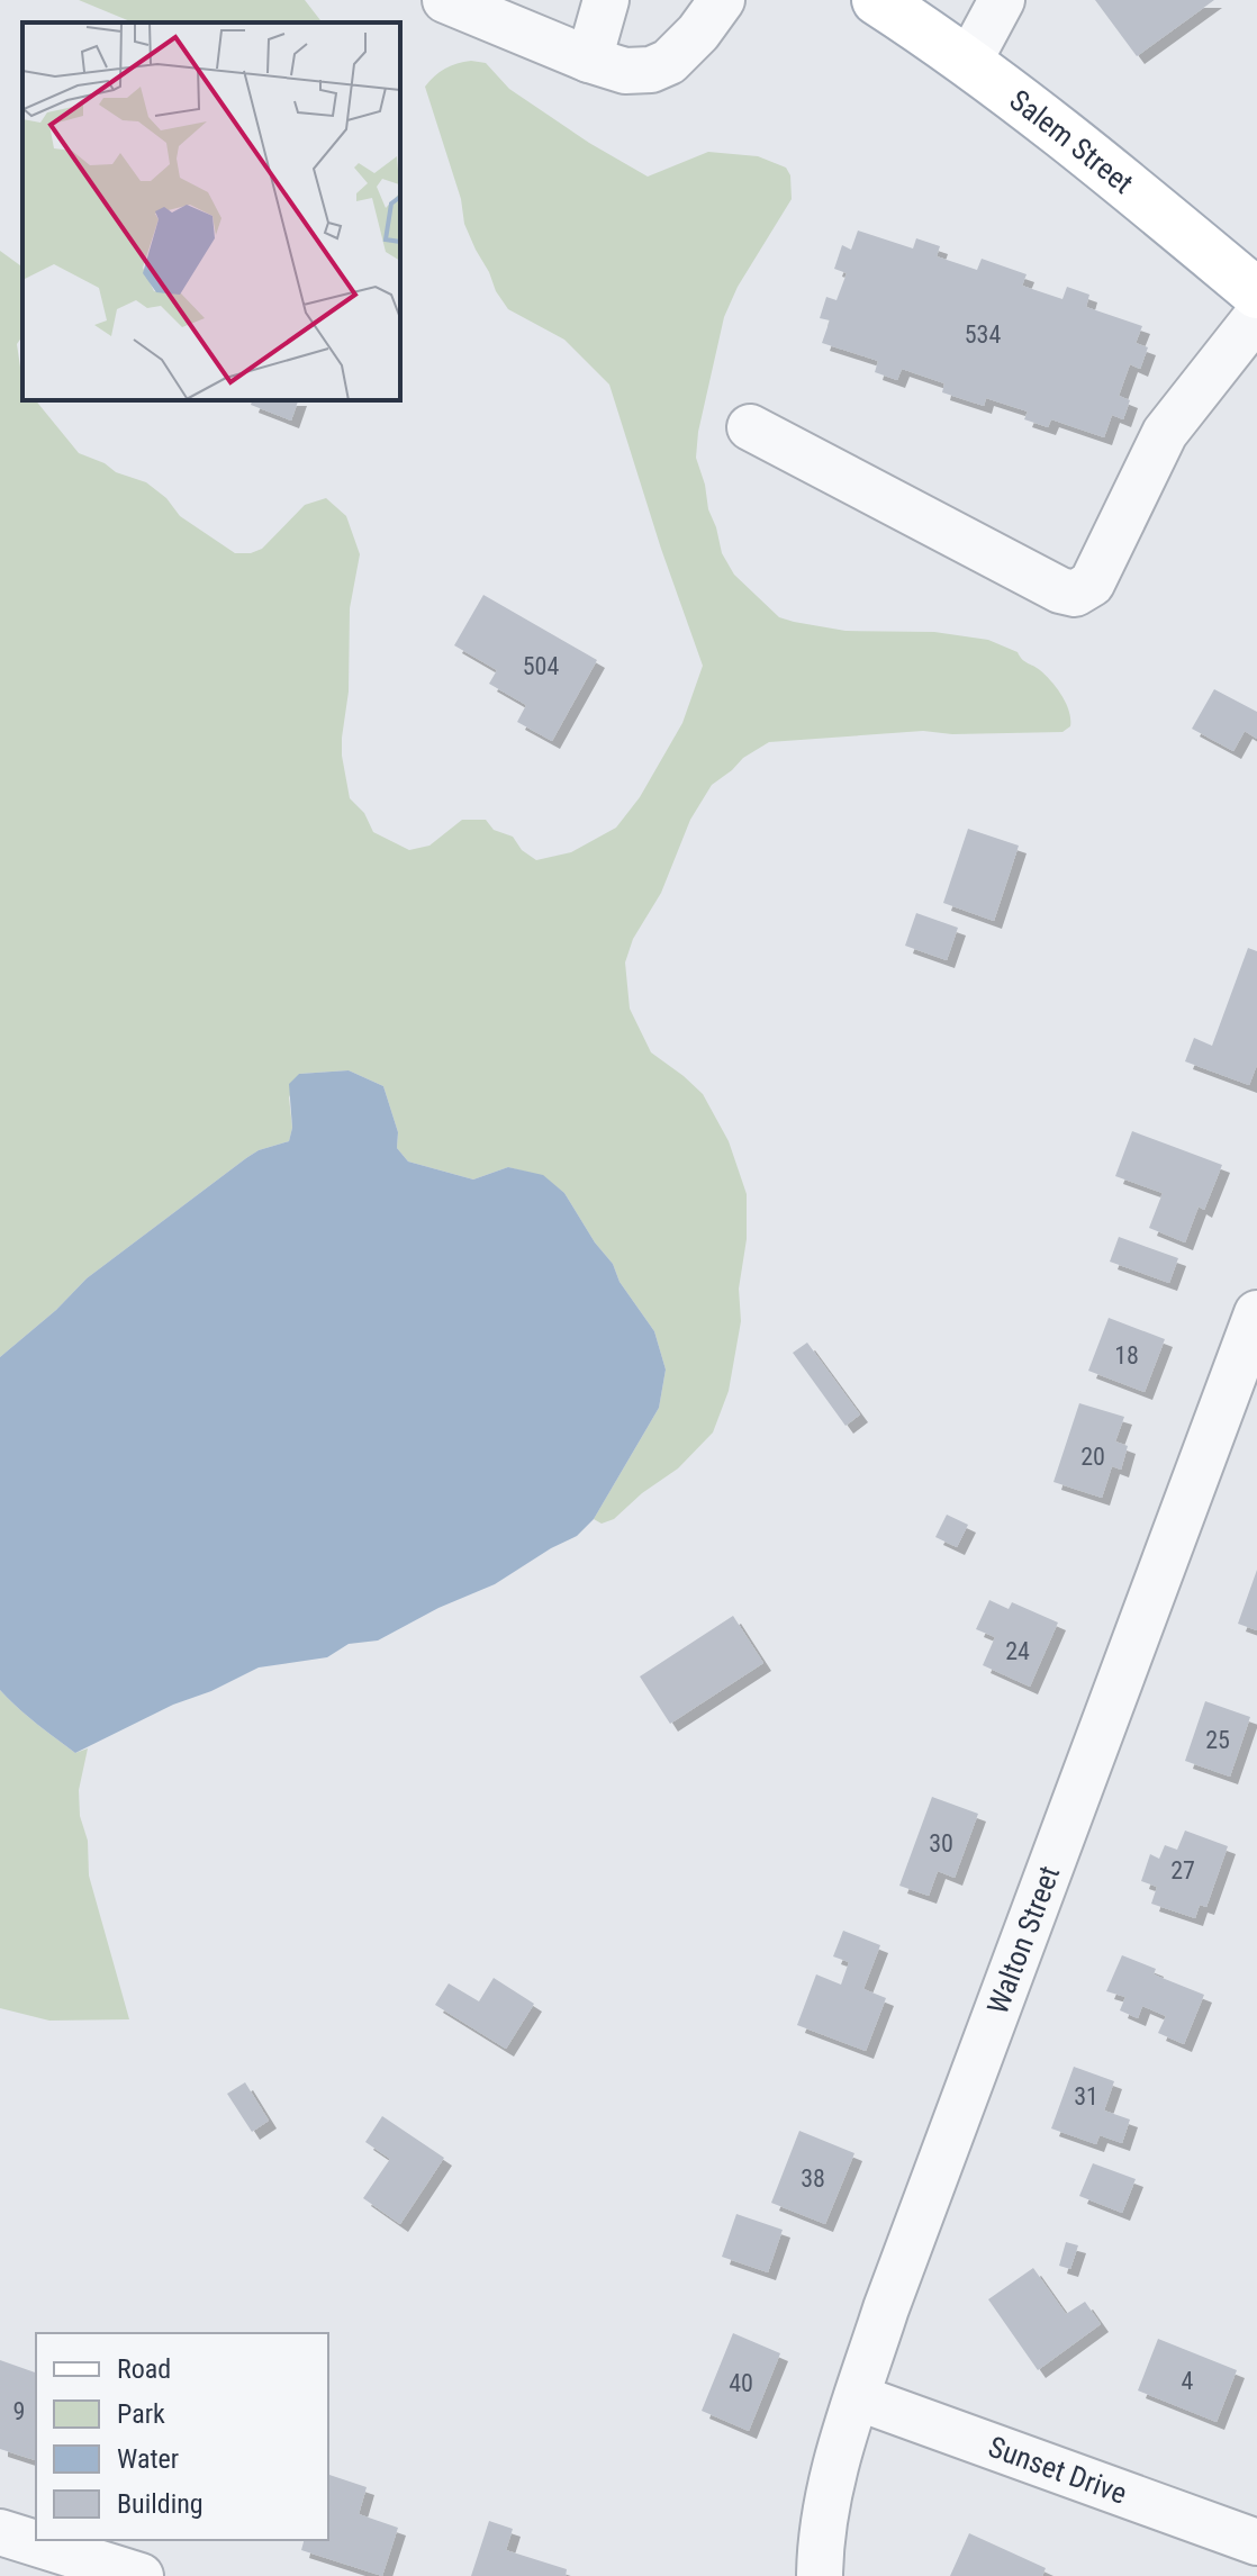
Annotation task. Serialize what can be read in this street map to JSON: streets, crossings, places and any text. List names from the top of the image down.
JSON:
{
  "streets": {
    "main road": ["Salem Street"],
    "street": ["Walton Street", "Sunset Drive"]
  },
  "crossings": [
    ["Walton Street", "Sunset Drive"]
  ],
  "house_numbers": [
    "534",
    "504",
    "18",
    "20",
    "24",
    "25",
    "30",
    "27",
    "31",
    "38",
    "4",
    "40",
    "9"
  ],
  "legend": [
    "Road",
    "Park",
    "Water",
    "Building"
  ]
}
